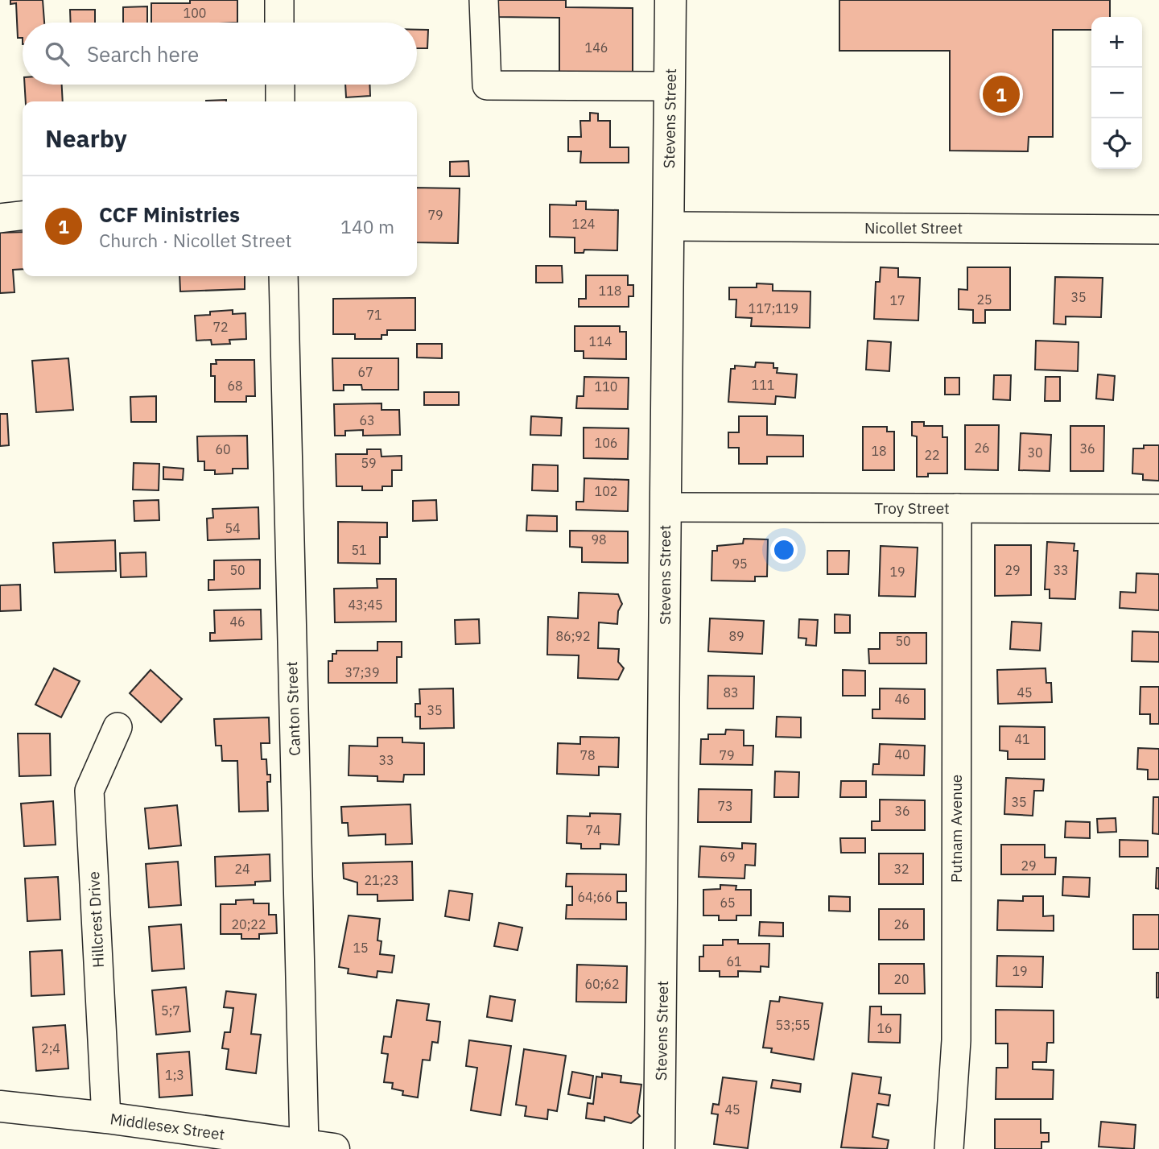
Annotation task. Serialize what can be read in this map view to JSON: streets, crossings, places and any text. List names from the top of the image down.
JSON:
{
  "streets": {
    "main road": ["Stevens Street", "Middlesex Street"],
    "street": [
      "Nicollet Street",
      "Troy Street",
      "Canton Street",
      "Putnam Avenue",
      "Hillcrest Drive"
    ]
  },
  "crossings": [
    ["Stevens Street", "Nicollet Street"],
    ["Stevens Street", "Troy Street"],
    ["Troy Street", "Putnam Avenue"],
    ["Canton Street", "Middlesex Street"],
    ["Hillcrest Drive", "Middlesex Street"]
  ],
  "house_numbers": [
    "100",
    "146",
    "79",
    "124",
    "118",
    "35",
    "25",
    "17",
    "117;119",
    "71",
    "72",
    "114",
    "67",
    "111",
    "68",
    "110",
    "63",
    "106",
    "26",
    "36",
    "60",
    "18",
    "30",
    "22",
    "59",
    "102",
    "54",
    "98",
    "51",
    "95",
    "50",
    "29",
    "33",
    "19",
    "43;45",
    "46",
    "86;92",
    "89",
    "50",
    "37;39",
    "83",
    "45",
    "46",
    "35",
    "41",
    "40",
    "78",
    "79",
    "33",
    "35",
    "73",
    "36",
    "74",
    "69",
    "29",
    "24",
    "32",
    "21;23",
    "64;66",
    "65",
    "20;22",
    "26",
    "15",
    "61",
    "19",
    "20",
    "60;62",
    "5;7",
    "53;55",
    "16",
    "2;4",
    "1;3",
    "45"
  ],
  "page": {
    "map_buttons": ["+", "−"],
    "search": "Search here",
    "pins": "1",
    "heading": "Nearby",
    "list": [
      {
        "mark": "1",
        "name": "CCF Ministries",
        "note": "Church · Nicollet Street",
        "value": "140 m"
      }
    ]
  }
}
